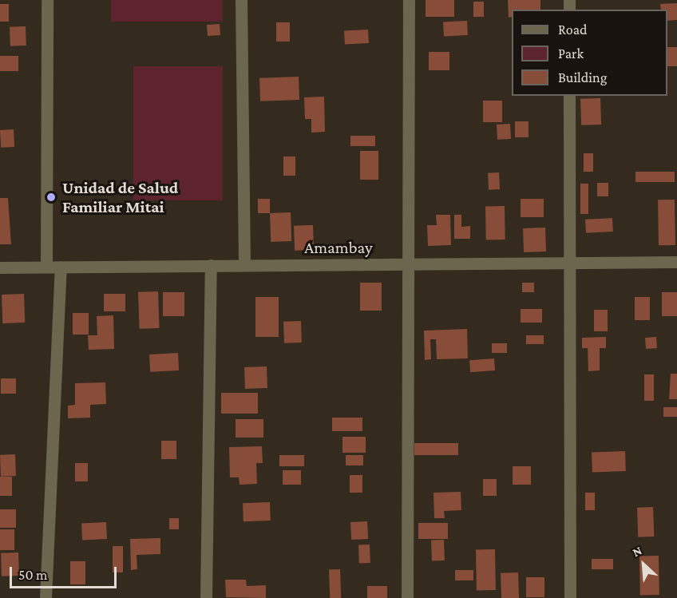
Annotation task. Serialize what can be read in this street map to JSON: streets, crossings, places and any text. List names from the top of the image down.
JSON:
{
  "streets": {
    "street": ["Amambay"]
  },
  "places": ["Unidad de Salud Familiar Mitai"],
  "legend": ["Road", "Park", "Building"],
  "scale_bar": "50 m",
  "north": "top left"
}
